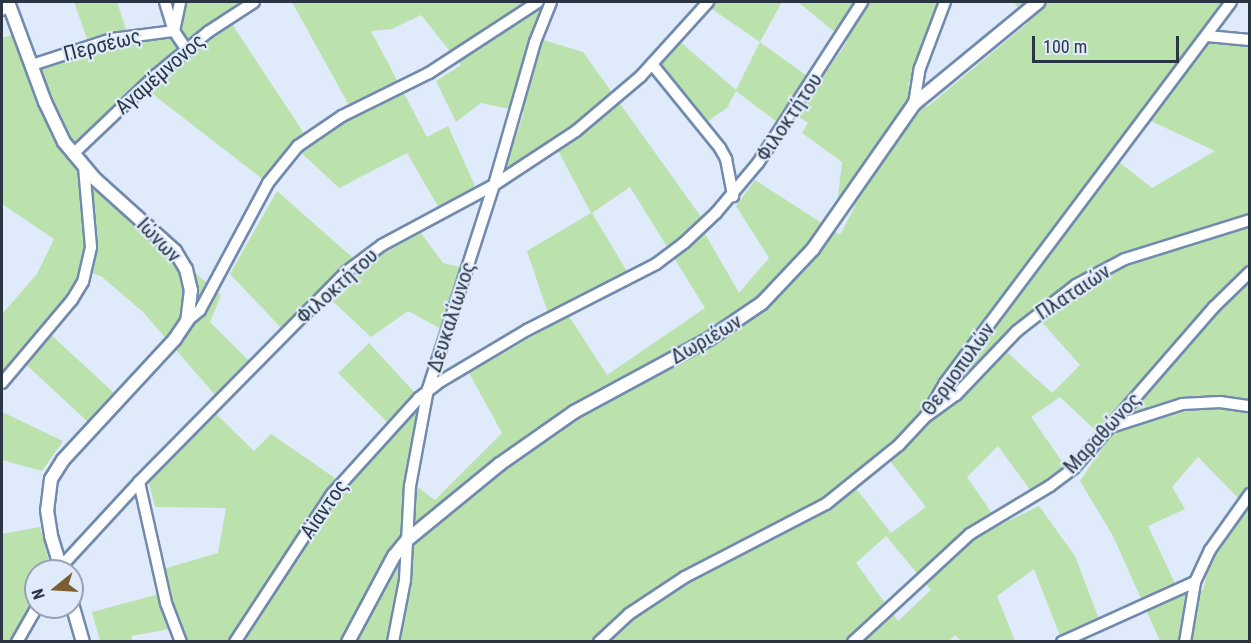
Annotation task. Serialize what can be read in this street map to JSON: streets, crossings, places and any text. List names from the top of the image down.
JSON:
{
  "streets": {
    "street": [
      "Περσέως",
      "Αγαμέμνονος",
      "Φιλοκτήτου",
      "Ιώνων",
      "Πλαταιών",
      "Δευκαλίωνος",
      "Δωριέων",
      "Θερμοπυλών",
      "Μαραθώνος",
      "Aiαντος"
    ]
  },
  "crossings": [
    ["Περσέως", "Ιώνων"],
    ["Αγαμέμνονος", "Ιώνων"],
    ["Φιλοκτήτου", "Δευκαλίωνος"],
    ["Φιλοκτήτου", "Aiαντος"],
    ["Πλαταιών", "Θερμοπυλών"],
    ["Δευκαλίωνος", "Δωριέων"],
    ["Δευκαλίωνος", "Aiαντος"]
  ],
  "scale_bar": "100 m",
  "north": "left"
}
